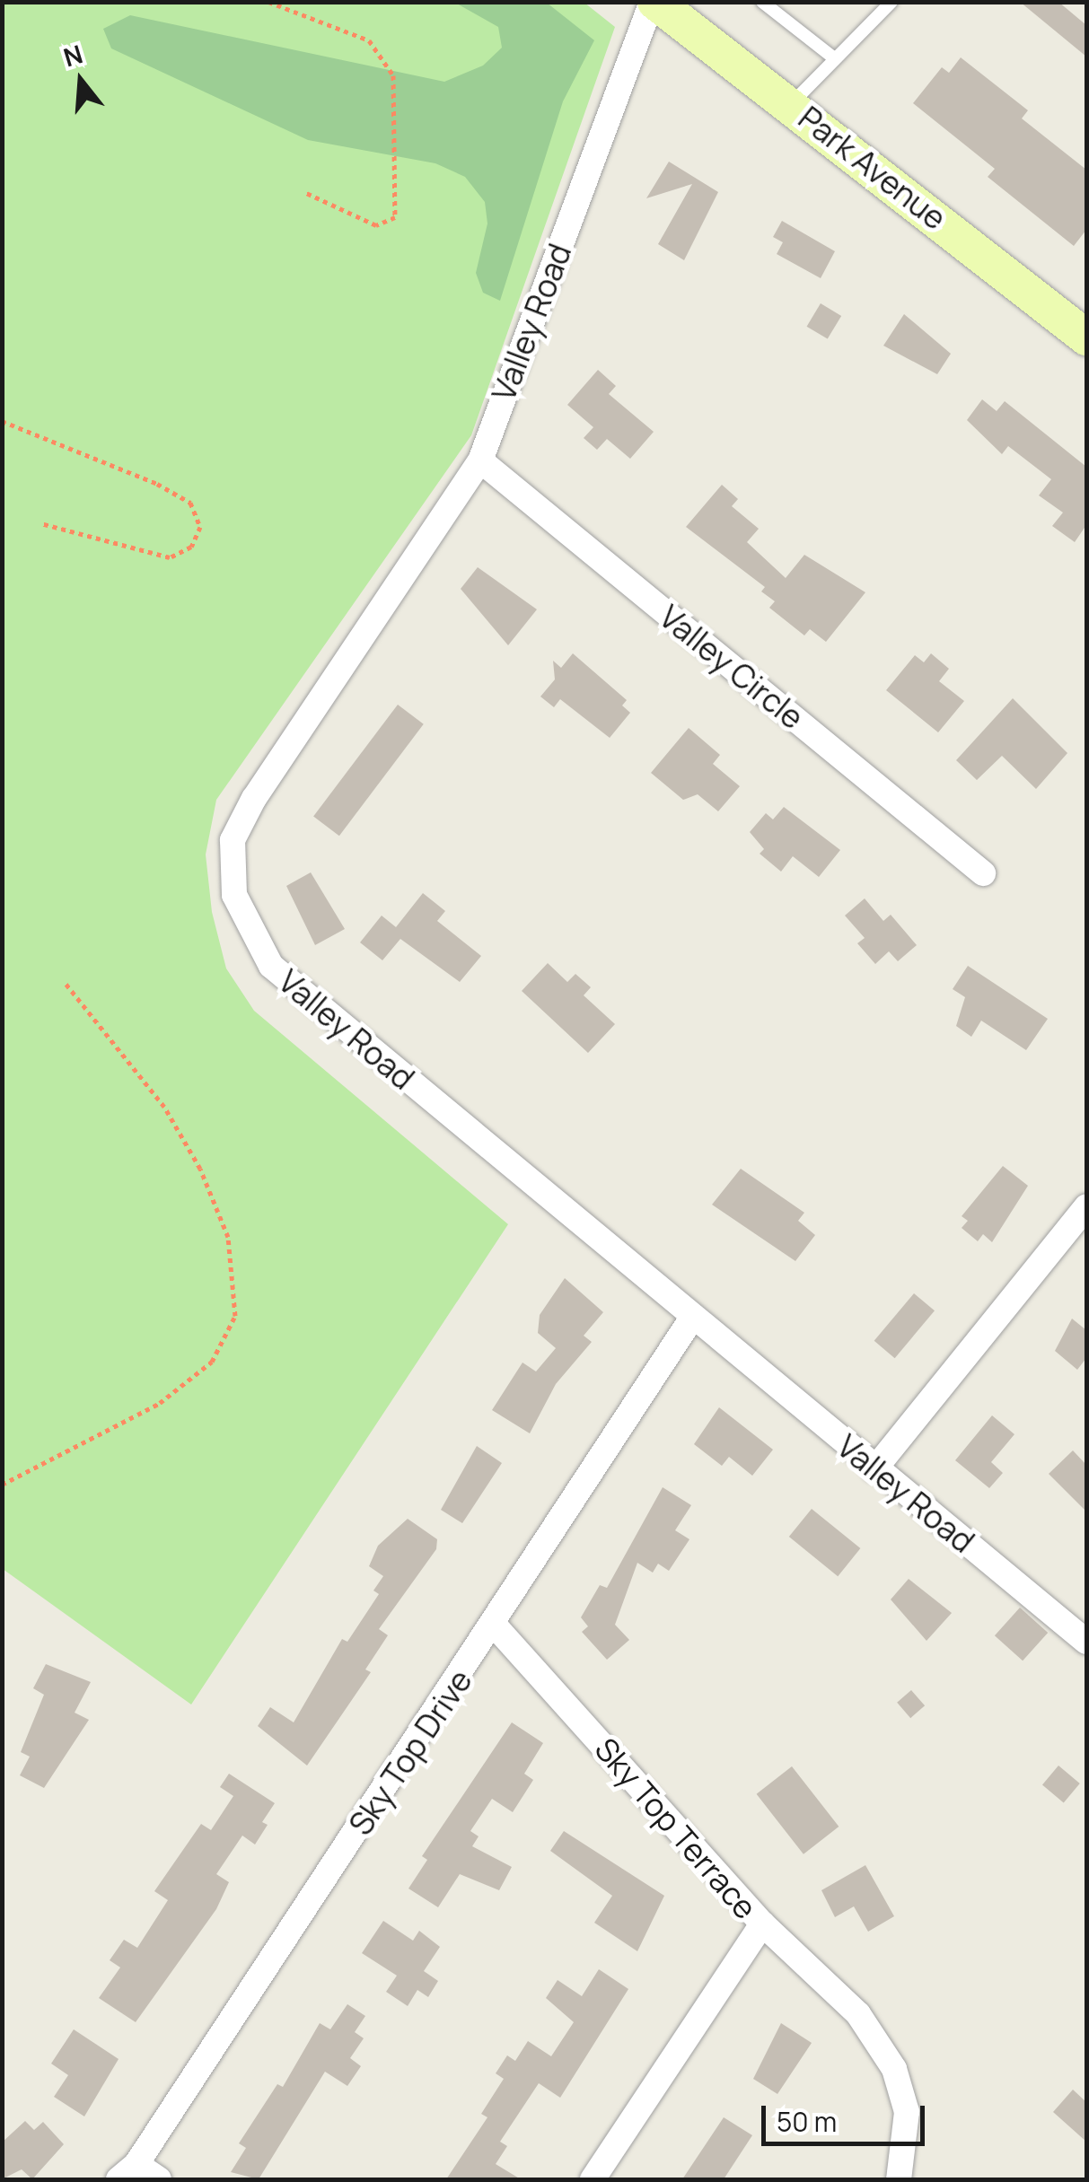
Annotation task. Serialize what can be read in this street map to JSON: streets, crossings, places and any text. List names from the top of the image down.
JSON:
{
  "streets": {
    "main road": ["Park Avenue"],
    "street": [
      "Valley Road",
      "Valley Circle",
      "Sky Top Drive",
      "Sky Top Terrace"
    ]
  },
  "crossings": [
    ["Park Avenue", "Valley Road"],
    ["Valley Road", "Valley Circle"],
    ["Valley Road", "Sky Top Drive"],
    ["Sky Top Drive", "Sky Top Terrace"]
  ],
  "scale_bar": "50 m",
  "north": "top"
}
